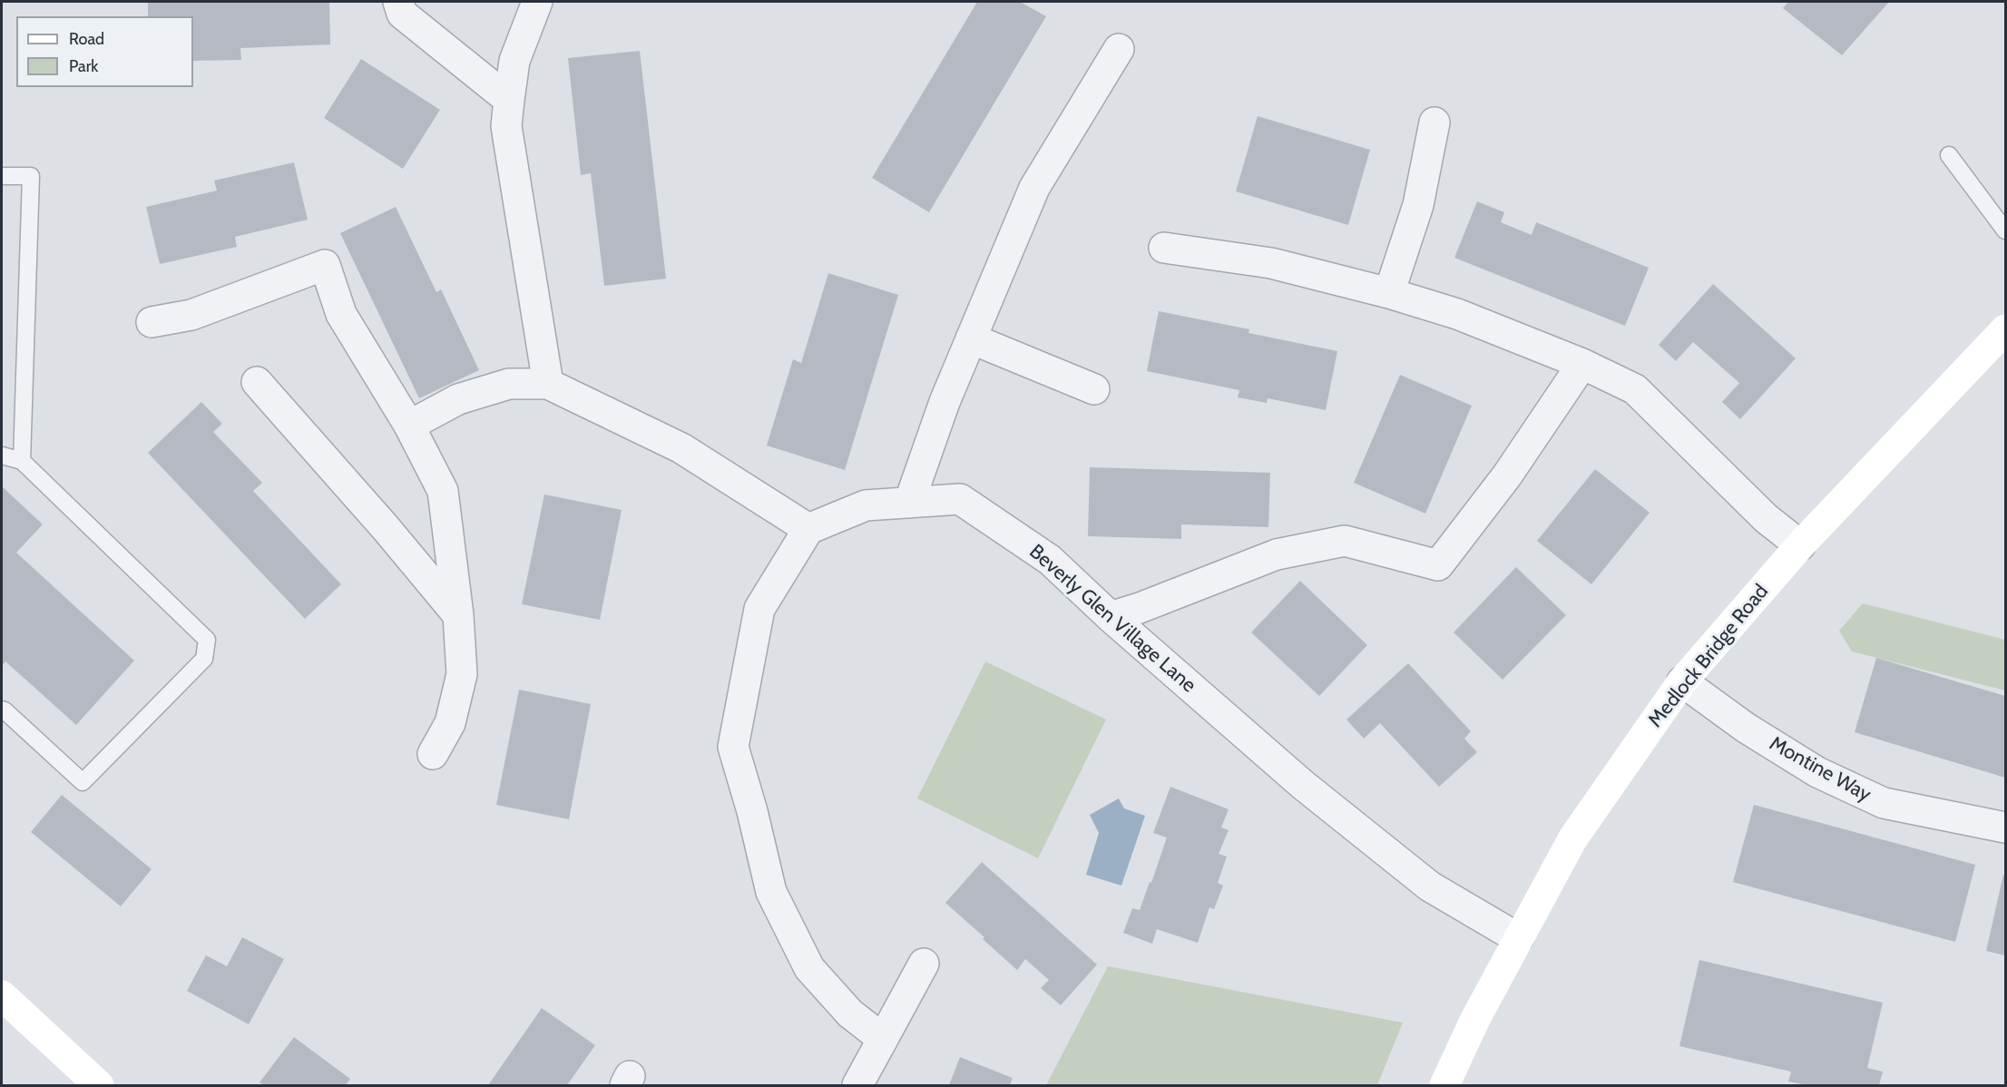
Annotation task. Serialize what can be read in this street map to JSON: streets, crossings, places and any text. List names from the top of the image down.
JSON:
{
  "streets": {
    "main road": ["Medlock Bridge Road"],
    "street": ["Beverly Glen Village Lane", "Montine Way"]
  },
  "crossings": [
    ["Beverly Glen Village Lane", "Medlock Bridge Road"],
    ["Medlock Bridge Road", "Montine Way"]
  ],
  "legend": ["Road", "Park"]
}
